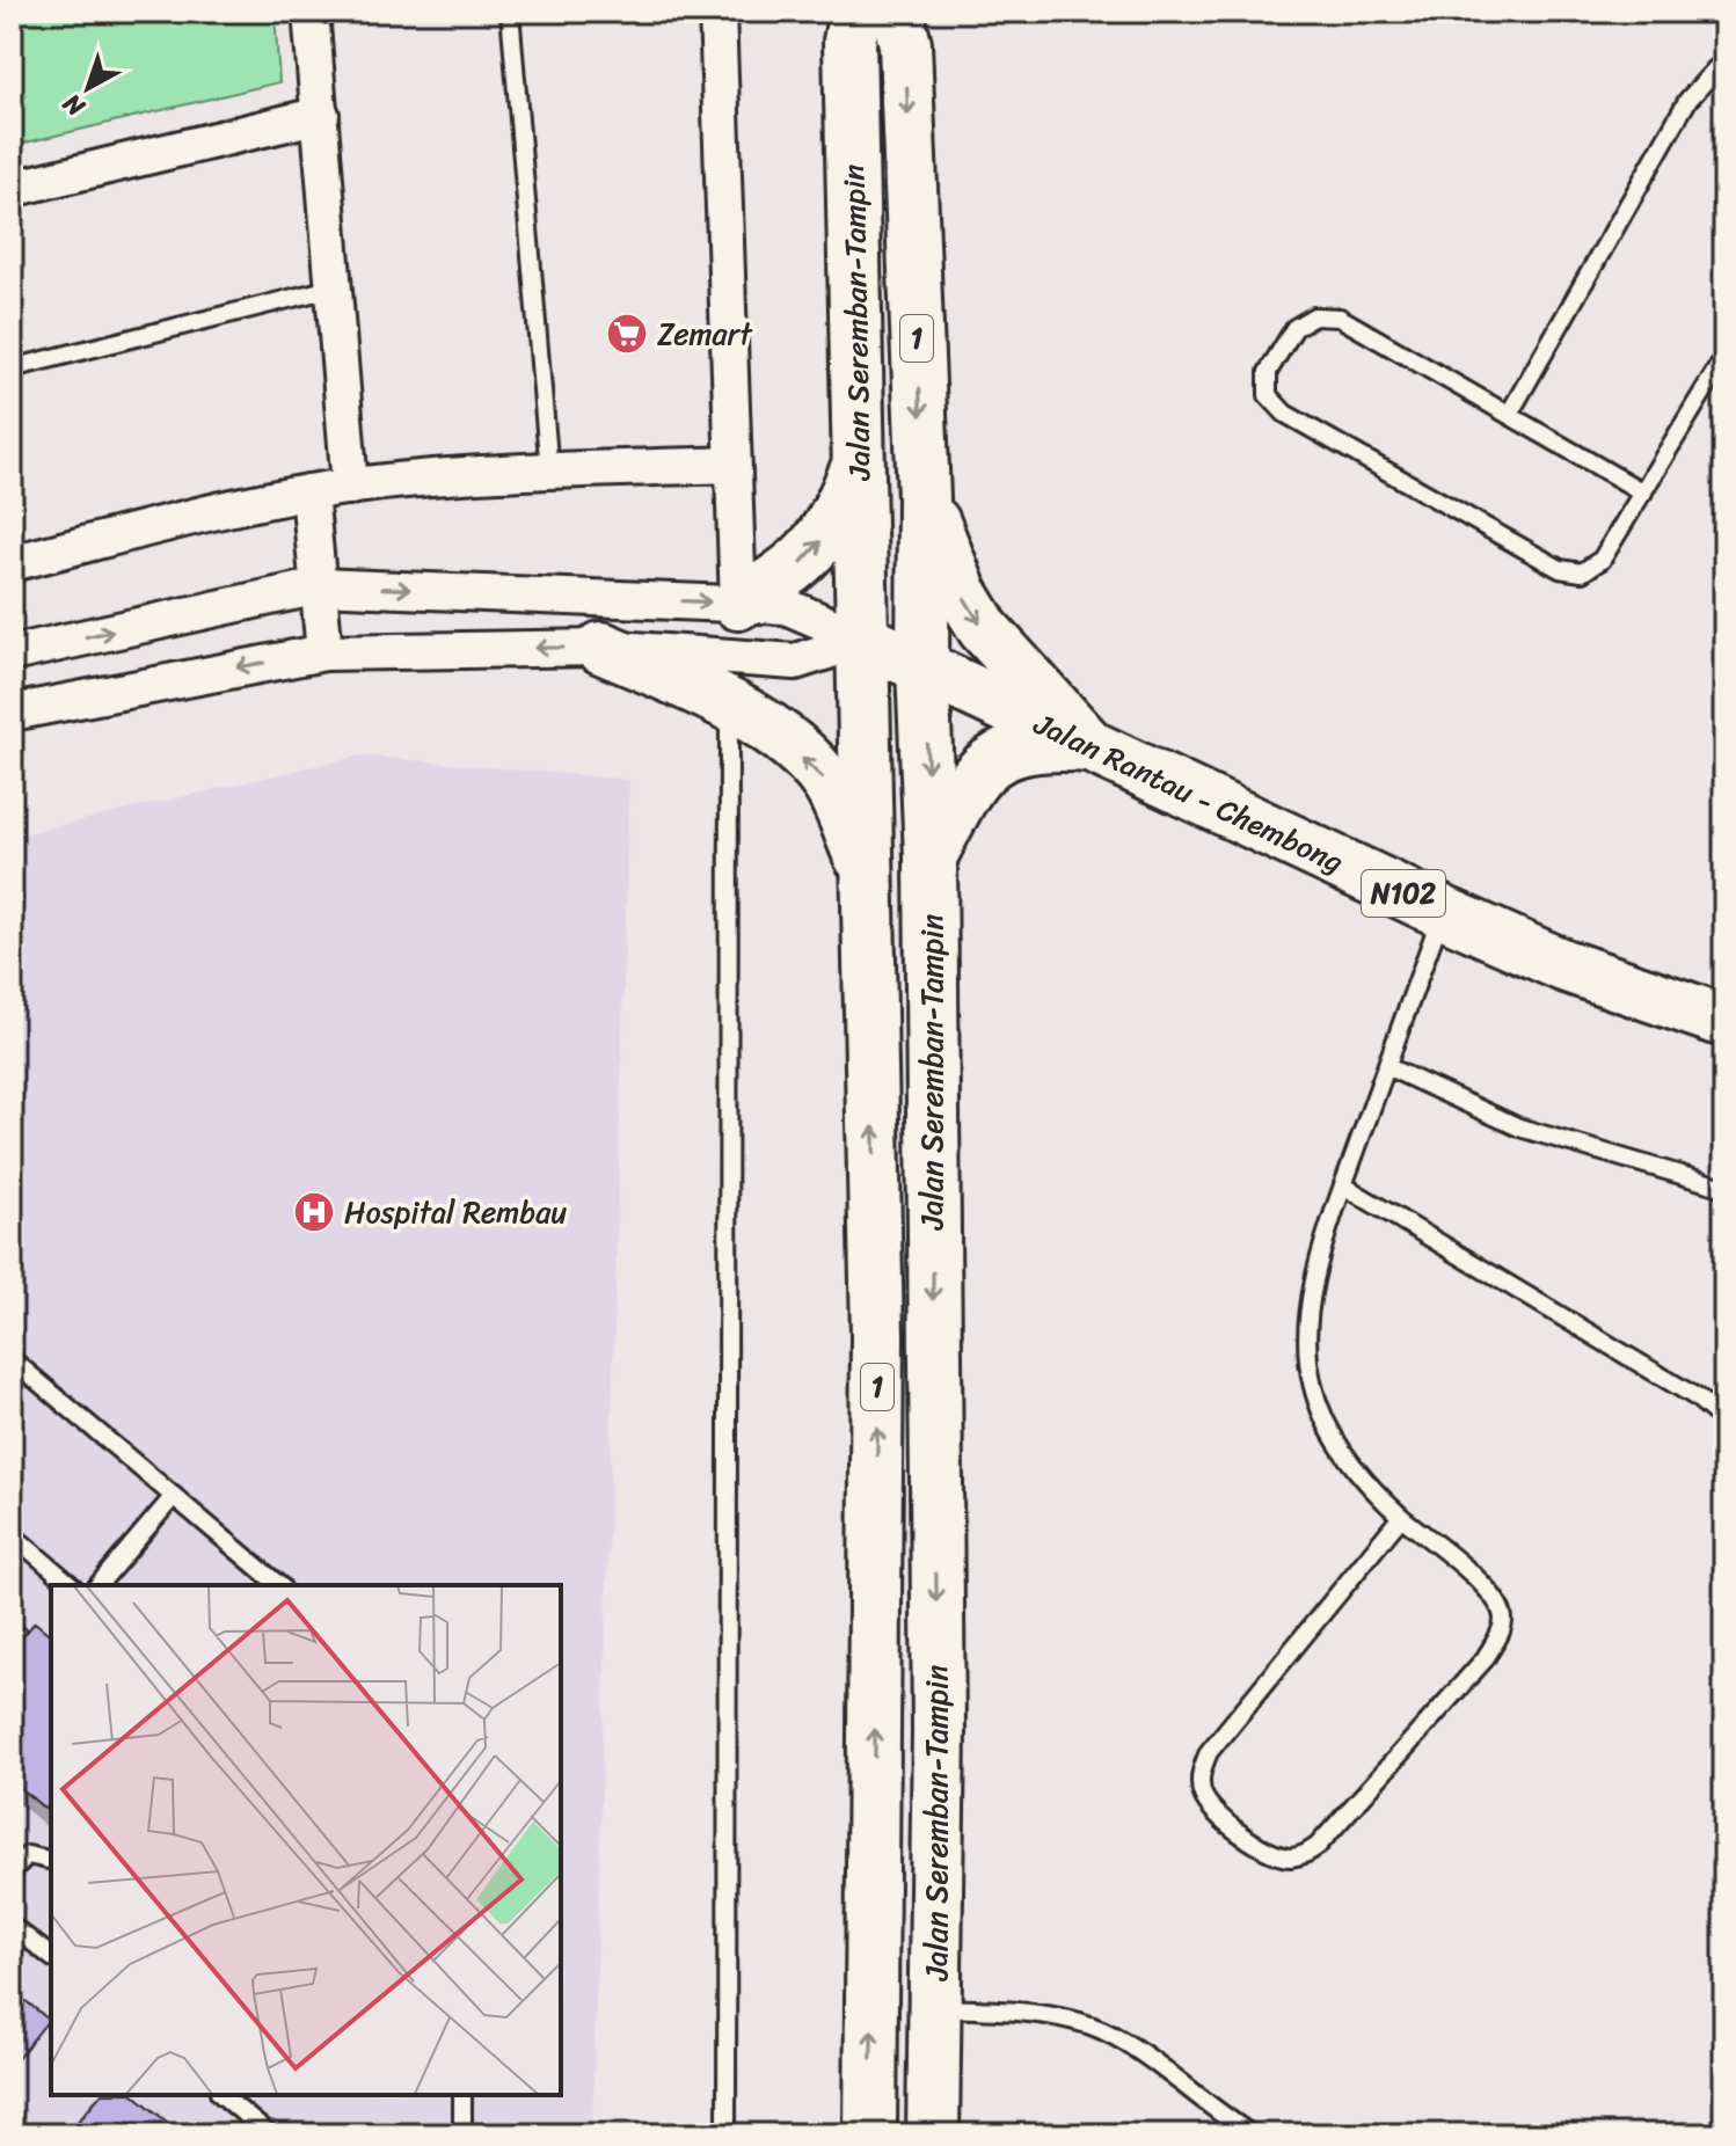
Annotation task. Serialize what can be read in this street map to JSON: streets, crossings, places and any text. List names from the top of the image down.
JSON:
{
  "streets": {
    "main road": [
      "Jalan Seremban-Tampin",
      "1",
      "Jalan Rantau - Chembong",
      "N102"
    ]
  },
  "crossings": [
    ["Jalan Seremban-Tampin", "Jalan Rantau - Chembong"]
  ],
  "places": {
    "supermarket": ["Zemart"],
    "hospital": ["Hospital Rembau"]
  },
  "north": "bottom left"
}
